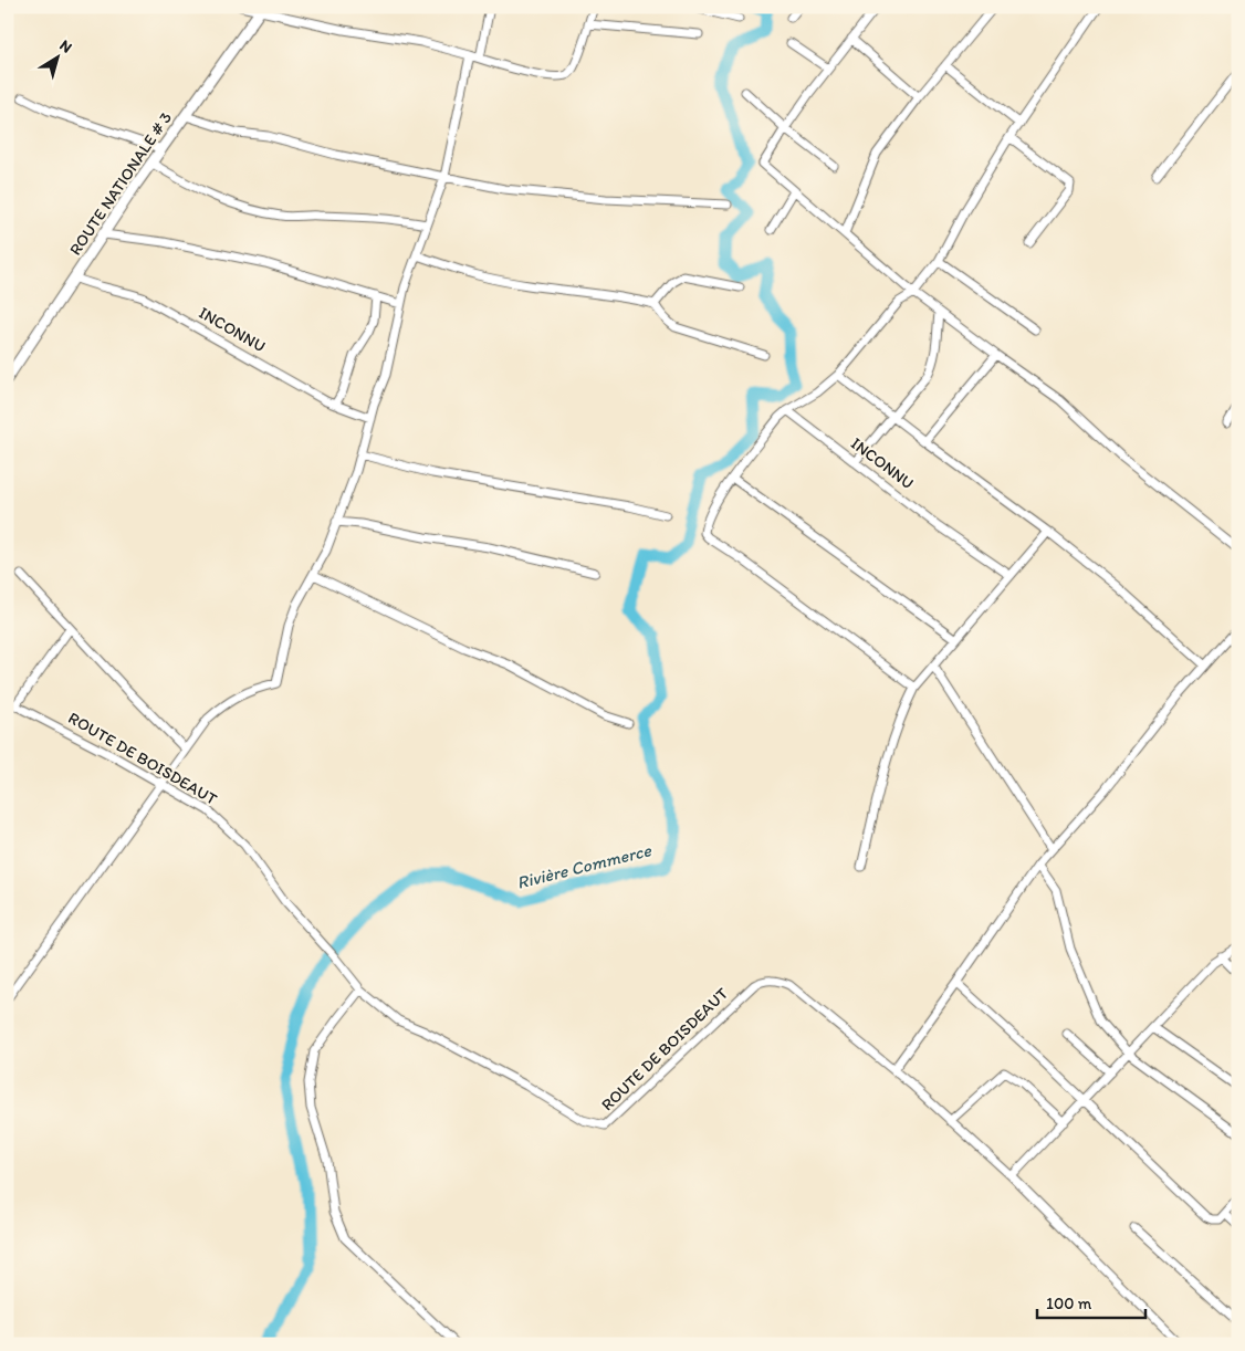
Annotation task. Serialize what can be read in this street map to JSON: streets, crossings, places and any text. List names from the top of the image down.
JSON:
{
  "streets": {
    "main road": ["ROUTE NATIONALE # 3"],
    "street": ["INCONNU", "ROUTE DE BOISDEAUT"]
  },
  "crossings": [
    ["ROUTE NATIONALE # 3", "INCONNU"]
  ],
  "water": ["Rivière Commerce"],
  "scale_bar": "100 m",
  "north": "top right"
}
